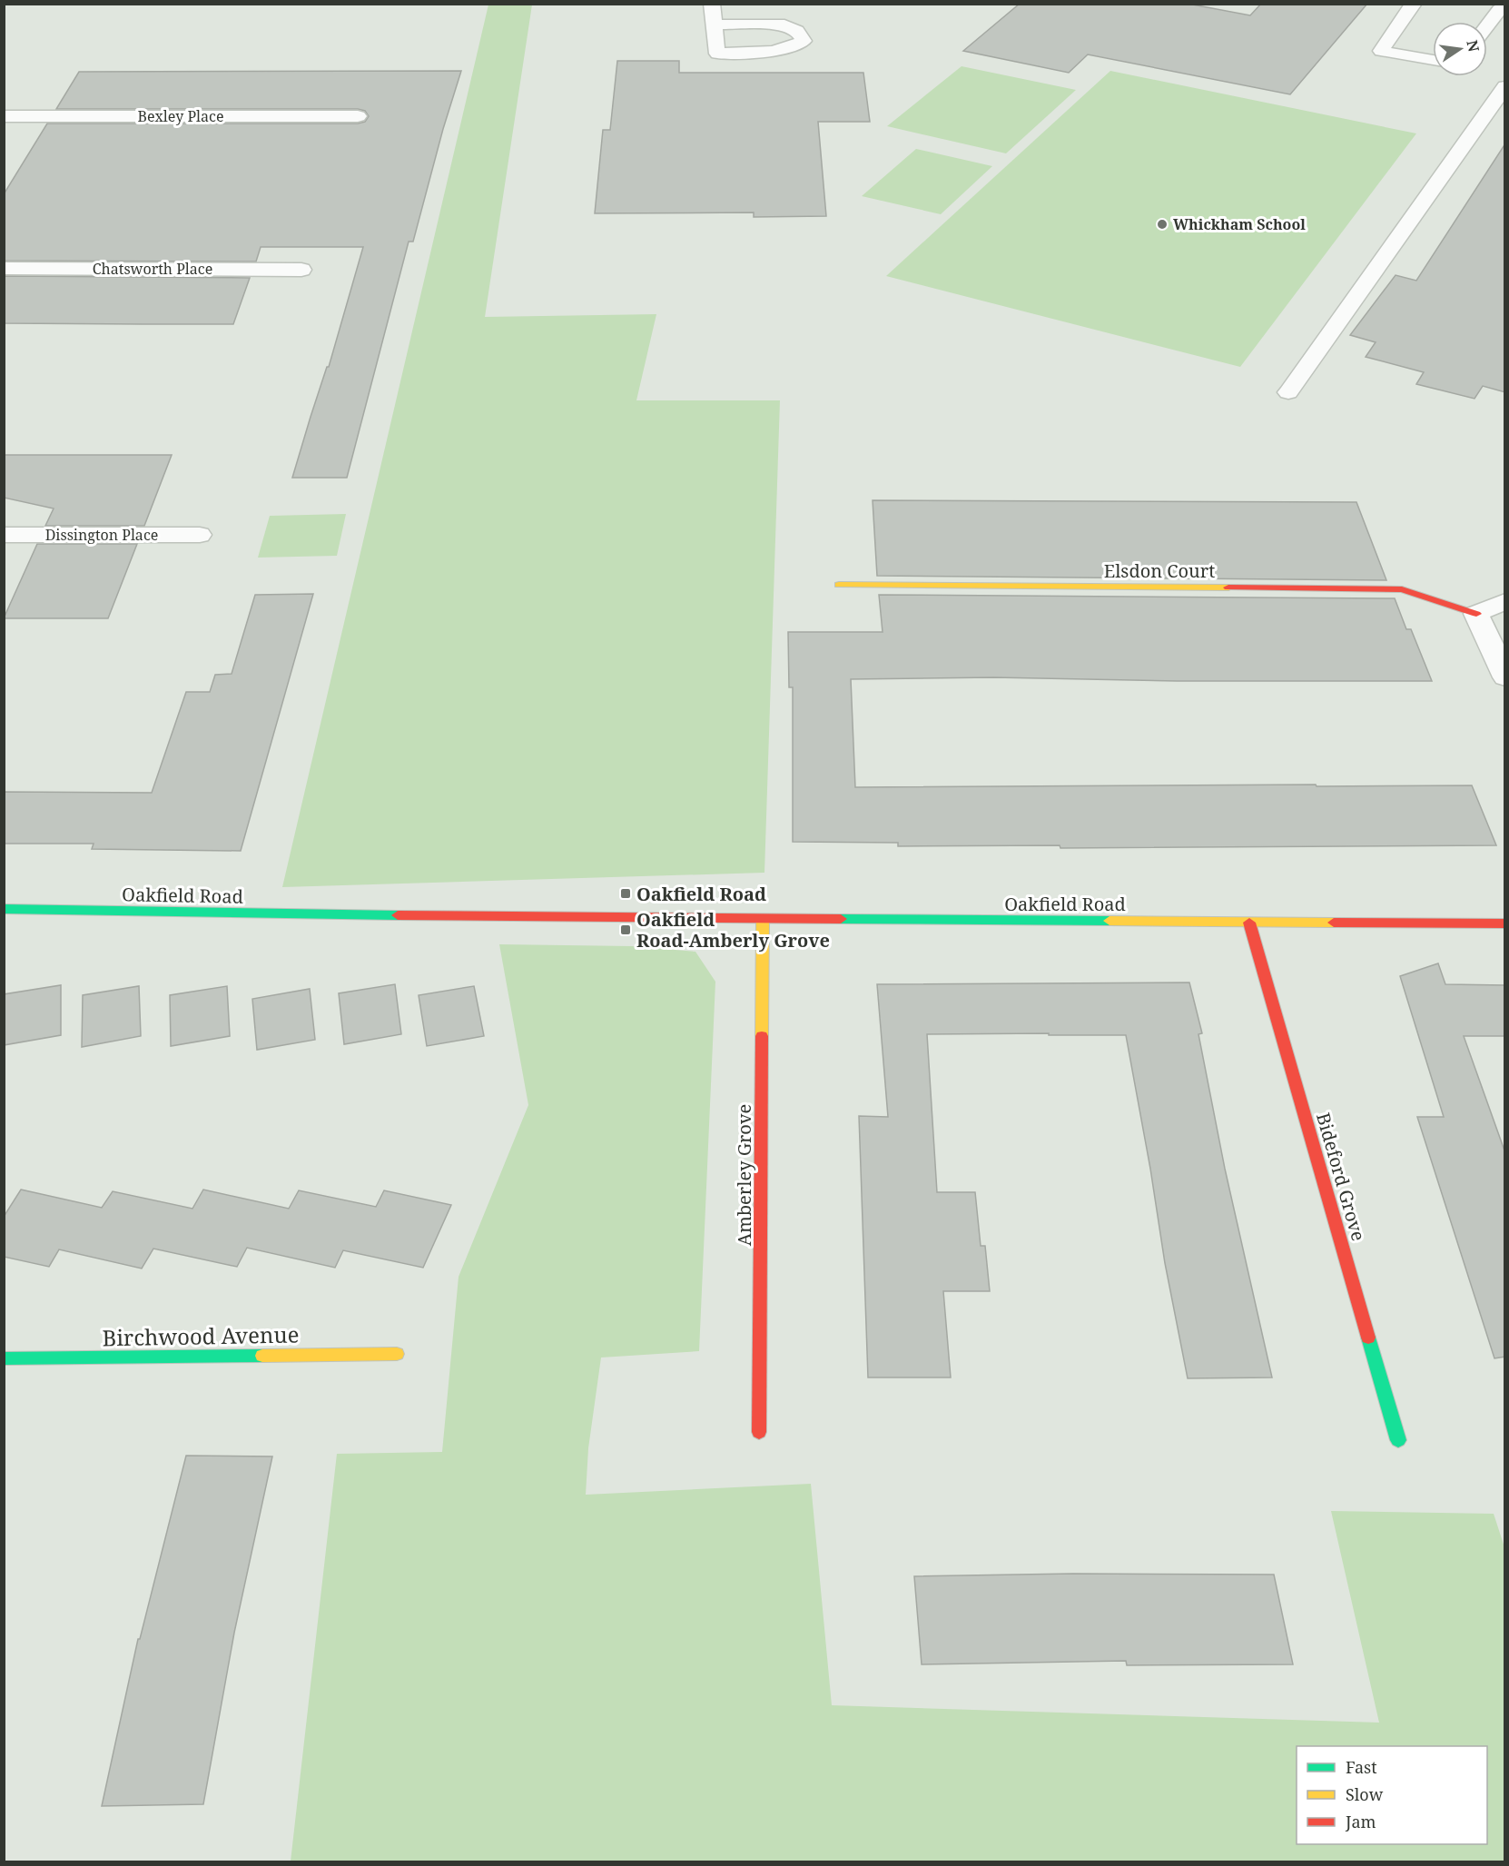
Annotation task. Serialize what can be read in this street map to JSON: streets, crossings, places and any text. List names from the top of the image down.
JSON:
{
  "streets": {
    "street": [
      "Bexley Place",
      "Chatsworth Place",
      "Dissington Place",
      "Elsdon Court",
      "Oakfield Road",
      "Amberley Grove",
      "Bideford Grove",
      "Birchwood Avenue"
    ]
  },
  "crossings": [
    ["Oakfield Road", "Amberley Grove"],
    ["Oakfield Road", "Bideford Grove"]
  ],
  "places": {
    "other": ["Whickham School"],
    "transit": ["Oakfield Road", "Oakfield Road-Amberly Grove"]
  },
  "legend": ["Fast", "Slow", "Jam"],
  "north": "right"
}
